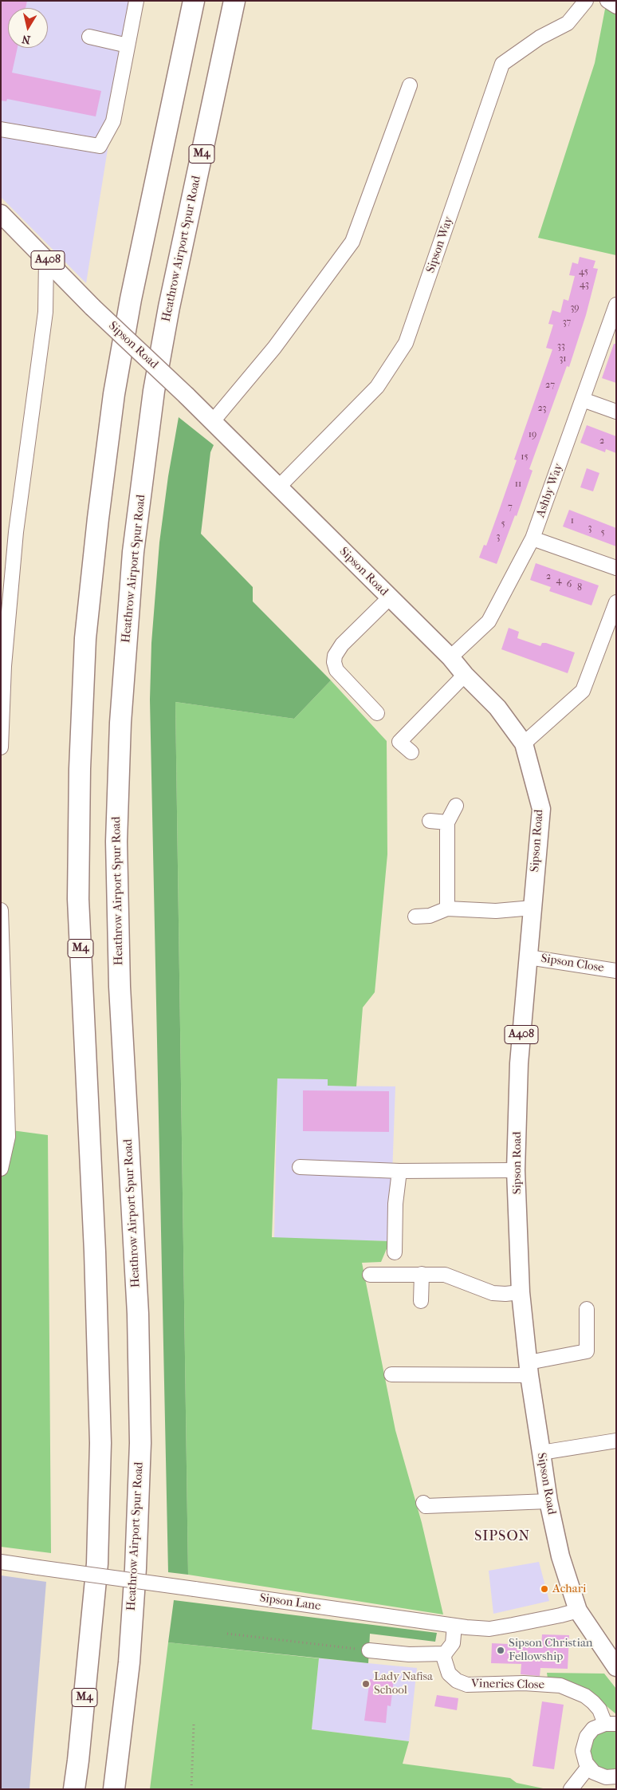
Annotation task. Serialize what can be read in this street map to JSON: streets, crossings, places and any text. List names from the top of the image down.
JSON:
{
  "streets": {
    "highway": ["M4", "Heathrow Airport Spur Road"],
    "main road": ["A408", "Sipson Road"],
    "street": [
      "Sipson Way",
      "Ashby Way",
      "Sipson Close",
      "Sipson Lane",
      "Vineries Close"
    ]
  },
  "crossings": [
    ["Sipson Way", "Sipson Road"],
    ["Sipson Road", "Ashby Way"],
    ["Sipson Road", "Sipson Close"],
    ["Sipson Road", "Sipson Lane"]
  ],
  "districts": ["SIPSON"],
  "places": ["Achari", "Sipson Christian Fellowship", "Lady Nafisa School"],
  "house_numbers": [
    "45",
    "43",
    "39",
    "37",
    "33",
    "31",
    "27",
    "23",
    "19",
    "2",
    "15",
    "11",
    "7",
    "1",
    "5",
    "3",
    "5",
    "3",
    "2",
    "4",
    "6",
    "8"
  ],
  "north": "bottom"
}
